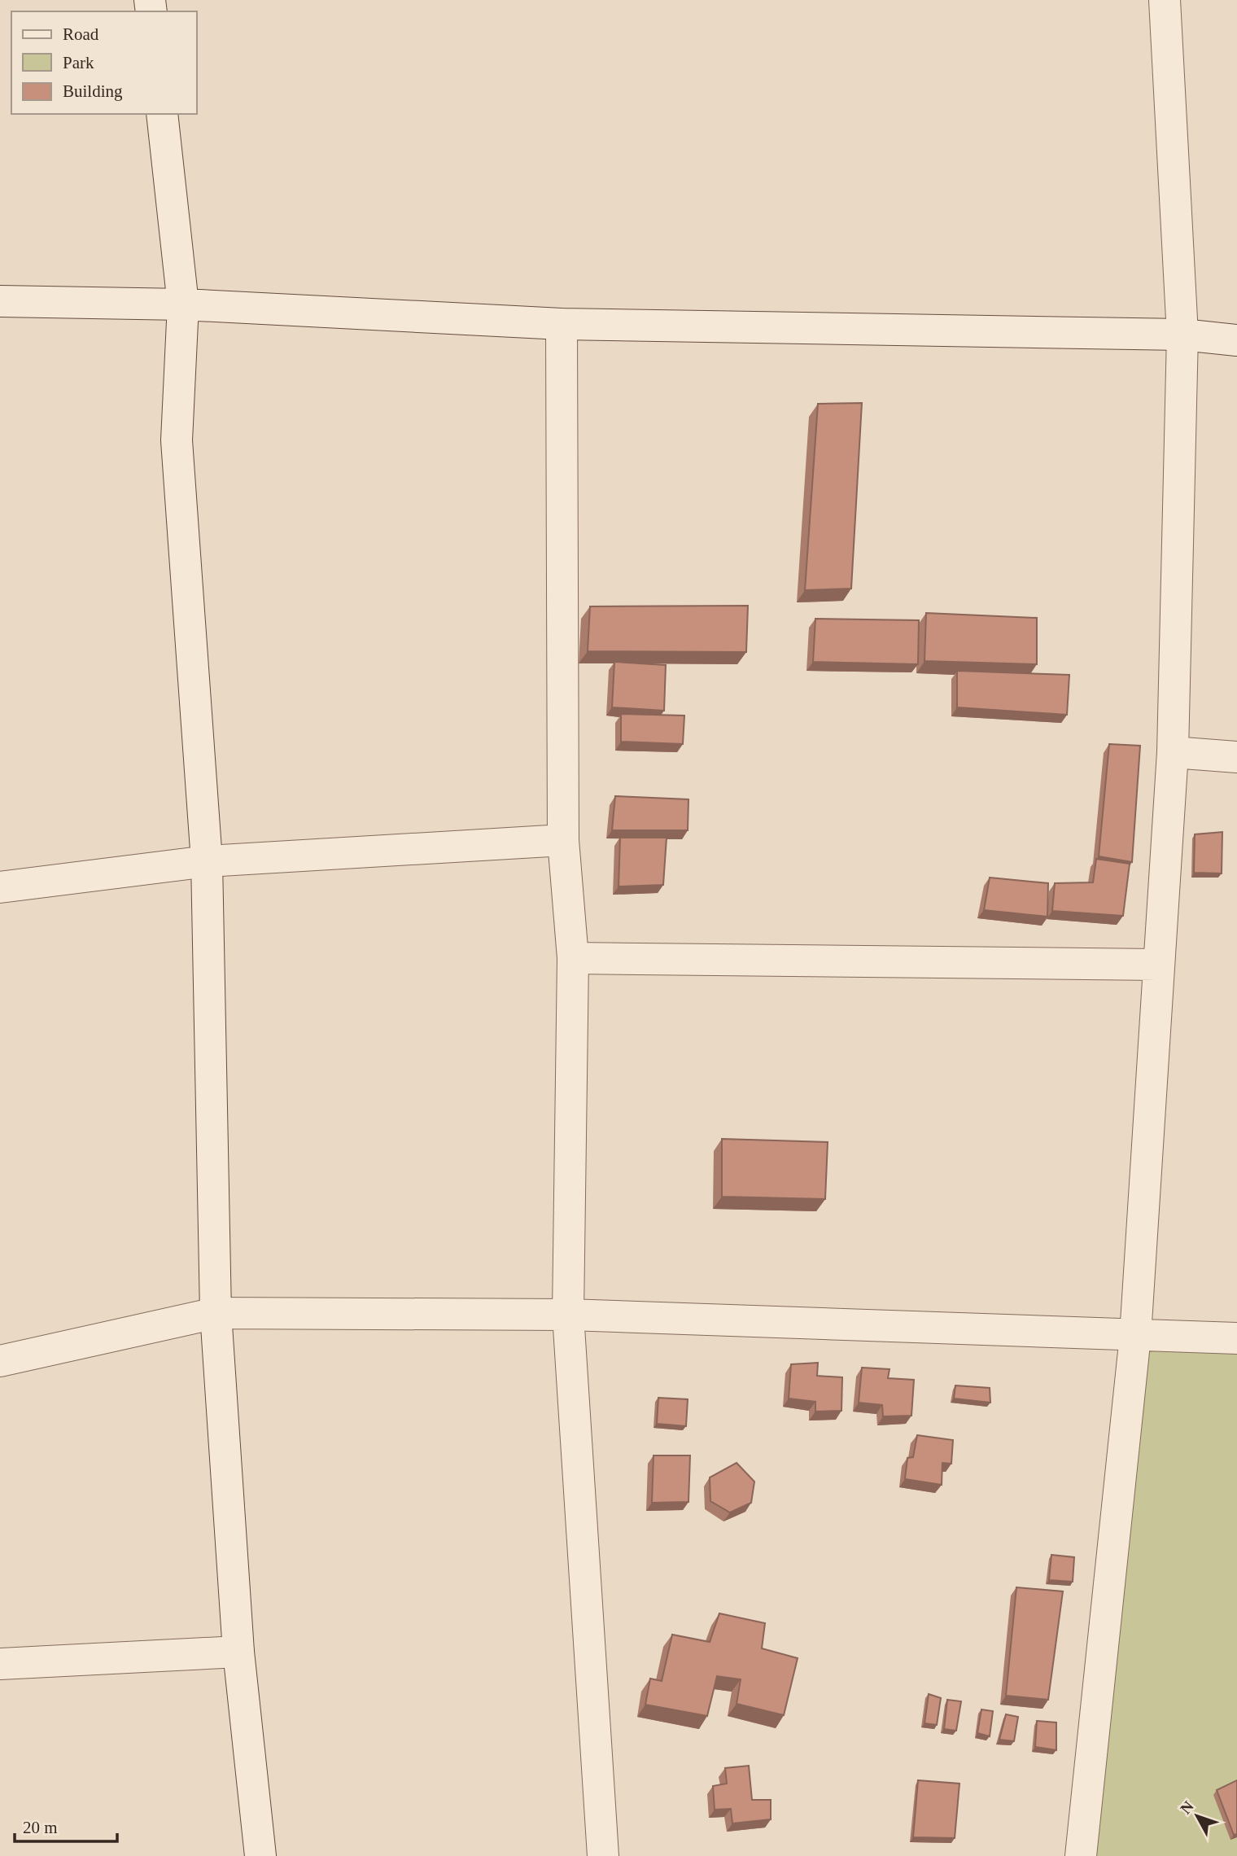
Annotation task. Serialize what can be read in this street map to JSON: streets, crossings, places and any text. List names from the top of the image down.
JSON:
{
  "legend": ["Road", "Park", "Building"],
  "scale_bar": "20 m",
  "north": "top left"
}
